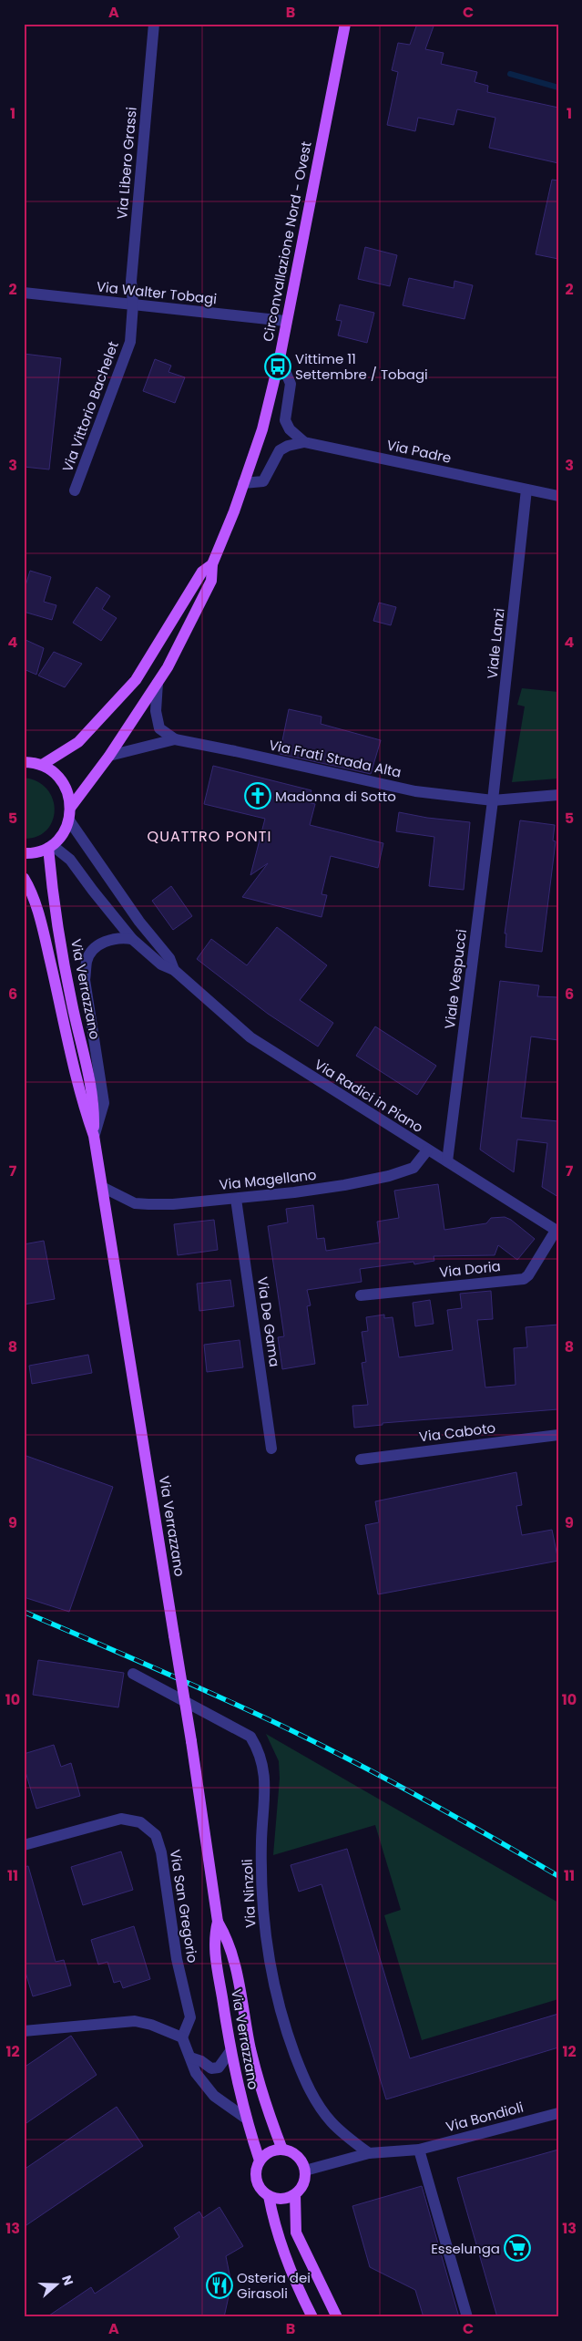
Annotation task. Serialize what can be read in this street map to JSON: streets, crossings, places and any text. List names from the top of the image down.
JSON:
{
  "streets": {
    "main road": ["Circonvallazione Nord - Ovest", "Via Verrazzano"],
    "street": [
      "Via Libero Grassi",
      "Via Walter Tobagi",
      "Via Vittorio Bachelet",
      "Via Padre",
      "Viale Lanzi",
      "Via Frati Strada Alta",
      "Viale Vespucci",
      "Via Radici in Piano",
      "Via Magellano",
      "Via Doria",
      "Via De Gama",
      "Via Caboto",
      "Via Ninzoli",
      "Via San Gregorio",
      "Via Bondioli"
    ]
  },
  "crossings": [
    ["Via Libero Grassi", "Via Walter Tobagi"],
    ["Via Libero Grassi", "Via Vittorio Bachelet"],
    ["Circonvallazione Nord - Ovest", "Via Walter Tobagi"],
    ["Circonvallazione Nord - Ovest", "Via Padre"],
    ["Circonvallazione Nord - Ovest", "Via Frati Strada Alta"],
    ["Via Walter Tobagi", "Via Vittorio Bachelet"],
    ["Via Padre", "Viale Lanzi"],
    ["Viale Lanzi", "Via Frati Strada Alta"],
    ["Viale Lanzi", "Viale Vespucci"],
    ["Via Frati Strada Alta", "Viale Vespucci"],
    ["Viale Vespucci", "Via Radici in Piano"],
    ["Via Verrazzano", "Via Radici in Piano"],
    ["Via Verrazzano", "Via Magellano"],
    ["Via Verrazzano", "Via Bondioli"],
    ["Via Radici in Piano", "Via Magellano"],
    ["Via Radici in Piano", "Via Doria"],
    ["Via Magellano", "Via De Gama"],
    ["Via Ninzoli", "Via Bondioli"]
  ],
  "districts": ["QUATTRO PONTI"],
  "places": {
    "bus stop": ["Vittime 11 Settembre / Tobagi"],
    "church": ["Madonna di Sotto"],
    "supermarket": ["Esselunga"],
    "restaurant": ["Osteria dei Girasoli"]
  },
  "north": "right",
  "grid": {
    "columns": ["A", "B", "C"],
    "rows": [
      "1",
      "2",
      "3",
      "4",
      "5",
      "6",
      "7",
      "8",
      "9",
      "10",
      "11",
      "12",
      "13"
    ]
  }
}
